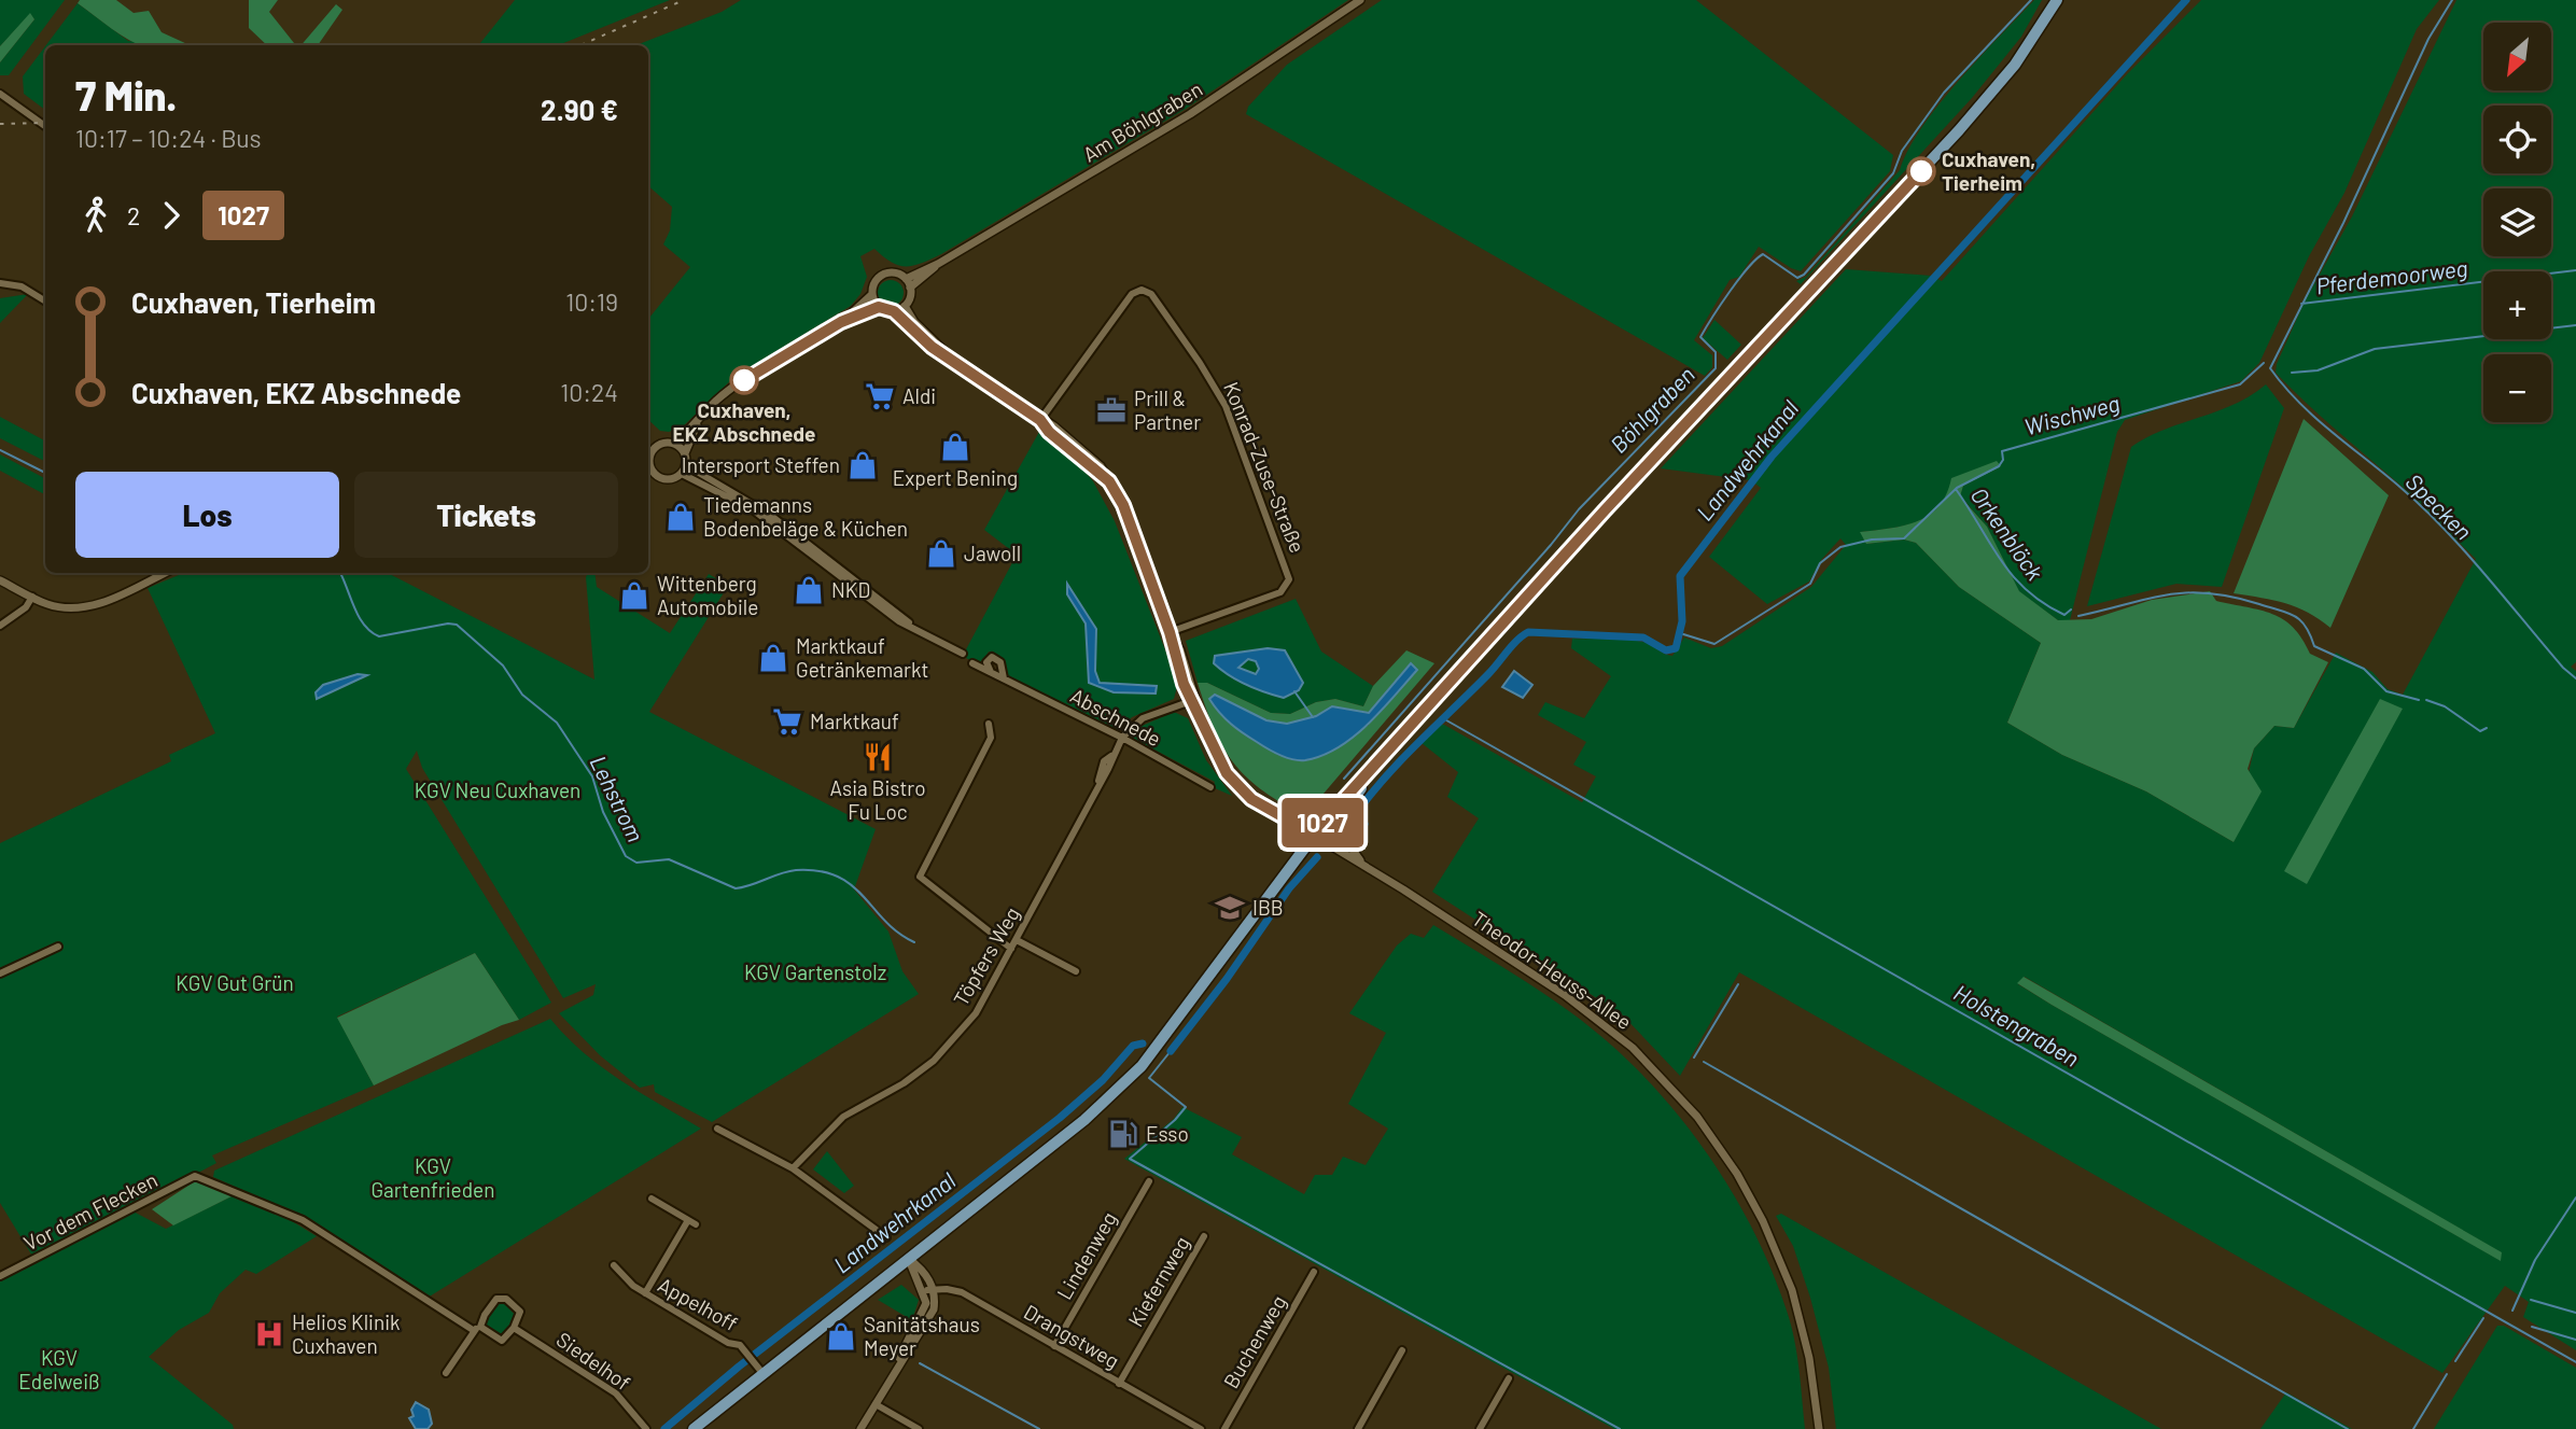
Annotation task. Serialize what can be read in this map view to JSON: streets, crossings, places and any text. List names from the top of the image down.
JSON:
{
  "streets": {
    "street": [
      "Am Böhlgraben",
      "Konrad-Zuse-Straße",
      "Abschnede",
      "Töpfers Weg",
      "Theodor-Heuss-Allee",
      "Vor dem Flecken",
      "Lindenweg",
      "Kiefernweg",
      "Appelhoff",
      "Drangstweg",
      "Buchenweg",
      "Siedelhof"
    ]
  },
  "crossings": [
    ["Konrad-Zuse-Straße", "Theodor-Heuss-Allee"],
    ["Abschnede", "Töpfers Weg"],
    ["Töpfers Weg", "Theodor-Heuss-Allee"],
    ["Lindenweg", "Drangstweg"],
    ["Kiefernweg", "Drangstweg"]
  ],
  "water": [
    "Pferdemoorweg",
    "Böhlgraben",
    "Wischweg",
    "Landwehrkanal",
    "Specken",
    "Orkenblöck",
    "Lehstrom",
    "Holstengraben"
  ],
  "parks": [
    "KGV Neu Cuxhaven",
    "KGV Gartenstolz",
    "KGV Gut Grün",
    "KGV Gartenfrieden",
    "KGV Edelweiß"
  ],
  "places": {
    "other": ["Cuxhaven, Tierheim", "Cuxhaven, EKZ Abschnede"],
    "supermarket": ["Aldi", "Marktkauf"],
    "office": ["Prill & Partner"],
    "shop": [
      "Expert Bening",
      "Intersport Steffen",
      "Tiedemanns Bodenbeläge & Küchen",
      "Jawoll",
      "NKD",
      "Wittenberg Automobile",
      "Marktkauf Getränkemarkt",
      "Sanitätshaus Meyer"
    ],
    "restaurant": ["Asia Bistro Fu Loc"],
    "school or university": ["IBB"],
    "fuel station": ["Esso"],
    "hospital": ["Helios Klinik Cuxhaven"]
  },
  "lines": ["bus line 1027"],
  "north": "bottom left",
  "page": {
    "on_map": "1027",
    "map_buttons": ["+", "−"],
    "heading": ["7 Min.", "10:17 – 10:24 · Bus", "2.90 €"],
    "legs": ["2", "1027"],
    "list": [
      {
        "name": "Cuxhaven, Tierheim",
        "value": "10:19"
      },
      {
        "name": "Cuxhaven, EKZ Abschnede",
        "value": "10:24"
      }
    ],
    "buttons": ["Los", "Tickets"]
  }
}
